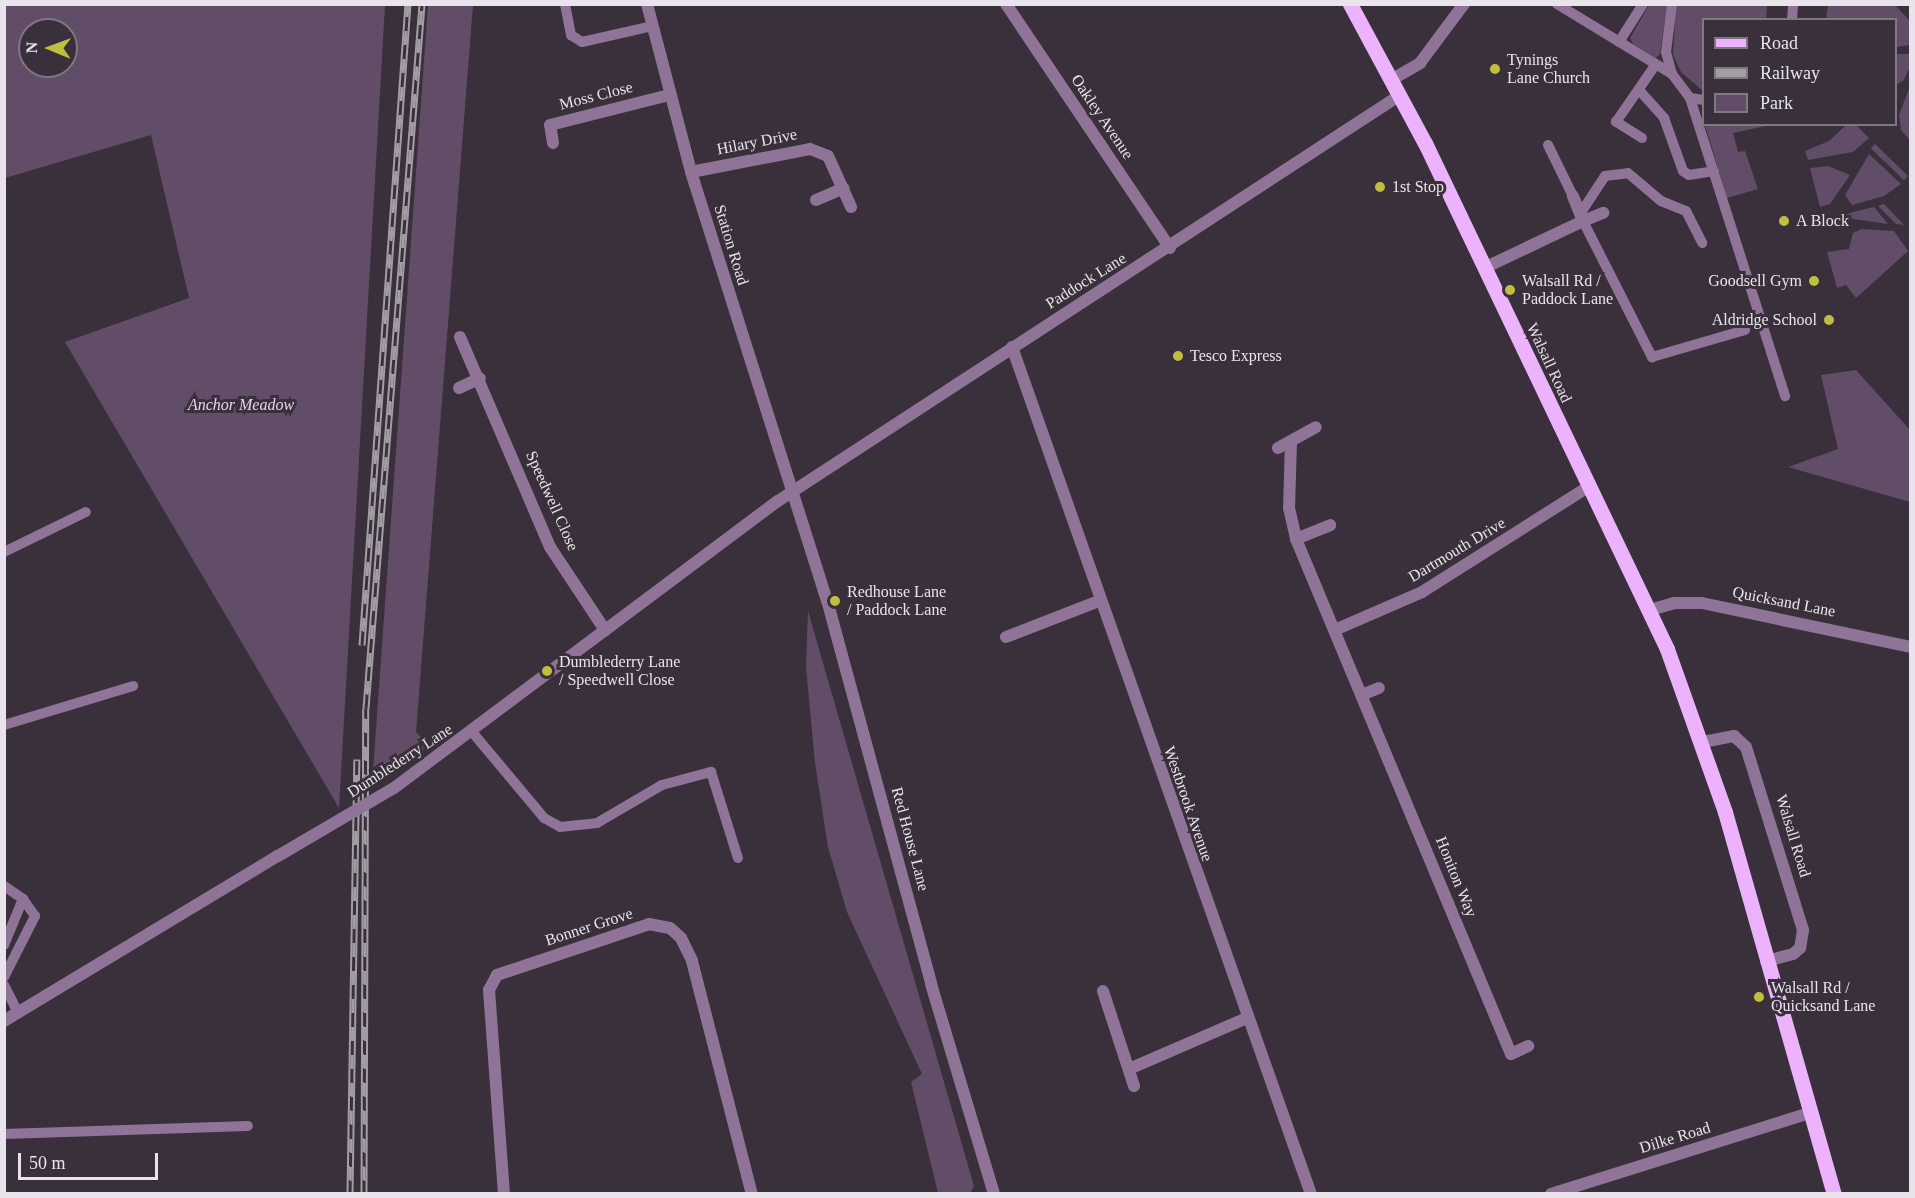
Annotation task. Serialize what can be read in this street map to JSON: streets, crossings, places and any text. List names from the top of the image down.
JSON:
{
  "streets": {
    "main road": ["Walsall Road"],
    "street": [
      "Moss Close",
      "Oakley Avenue",
      "Hilary Drive",
      "Station Road",
      "Paddock Lane",
      "Speedwell Close",
      "Dartmouth Drive",
      "Quicksand Lane",
      "Dumblederry Lane",
      "Westbrook Avenue",
      "Red House Lane",
      "Honiton Way",
      "Bonner Grove",
      "Dilke Road"
    ]
  },
  "crossings": [
    ["Moss Close", "Station Road"],
    ["Oakley Avenue", "Paddock Lane"],
    ["Hilary Drive", "Station Road"],
    ["Station Road", "Paddock Lane"],
    ["Station Road", "Dumblederry Lane"],
    ["Station Road", "Red House Lane"],
    ["Paddock Lane", "Walsall Road"],
    ["Paddock Lane", "Dumblederry Lane"],
    ["Paddock Lane", "Westbrook Avenue"],
    ["Paddock Lane", "Red House Lane"],
    ["Walsall Road", "Dartmouth Drive"],
    ["Walsall Road", "Quicksand Lane"],
    ["Walsall Road", "Dilke Road"],
    ["Speedwell Close", "Dumblederry Lane"],
    ["Dartmouth Drive", "Honiton Way"],
    ["Dumblederry Lane", "Red House Lane"]
  ],
  "parks": ["Anchor Meadow"],
  "places": [
    "Tynings Lane Church",
    "1st Stop",
    "A Block",
    "Goodsell Gym",
    "Walsall Rd / Paddock Lane",
    "Aldridge School",
    "Tesco Express",
    "Redhouse Lane / Paddock Lane",
    "Dumblederry Lane / Speedwell Close",
    "Walsall Rd / Quicksand Lane"
  ],
  "legend": ["Road", "Railway", "Park"],
  "scale_bar": "50 m",
  "north": "left"
}
